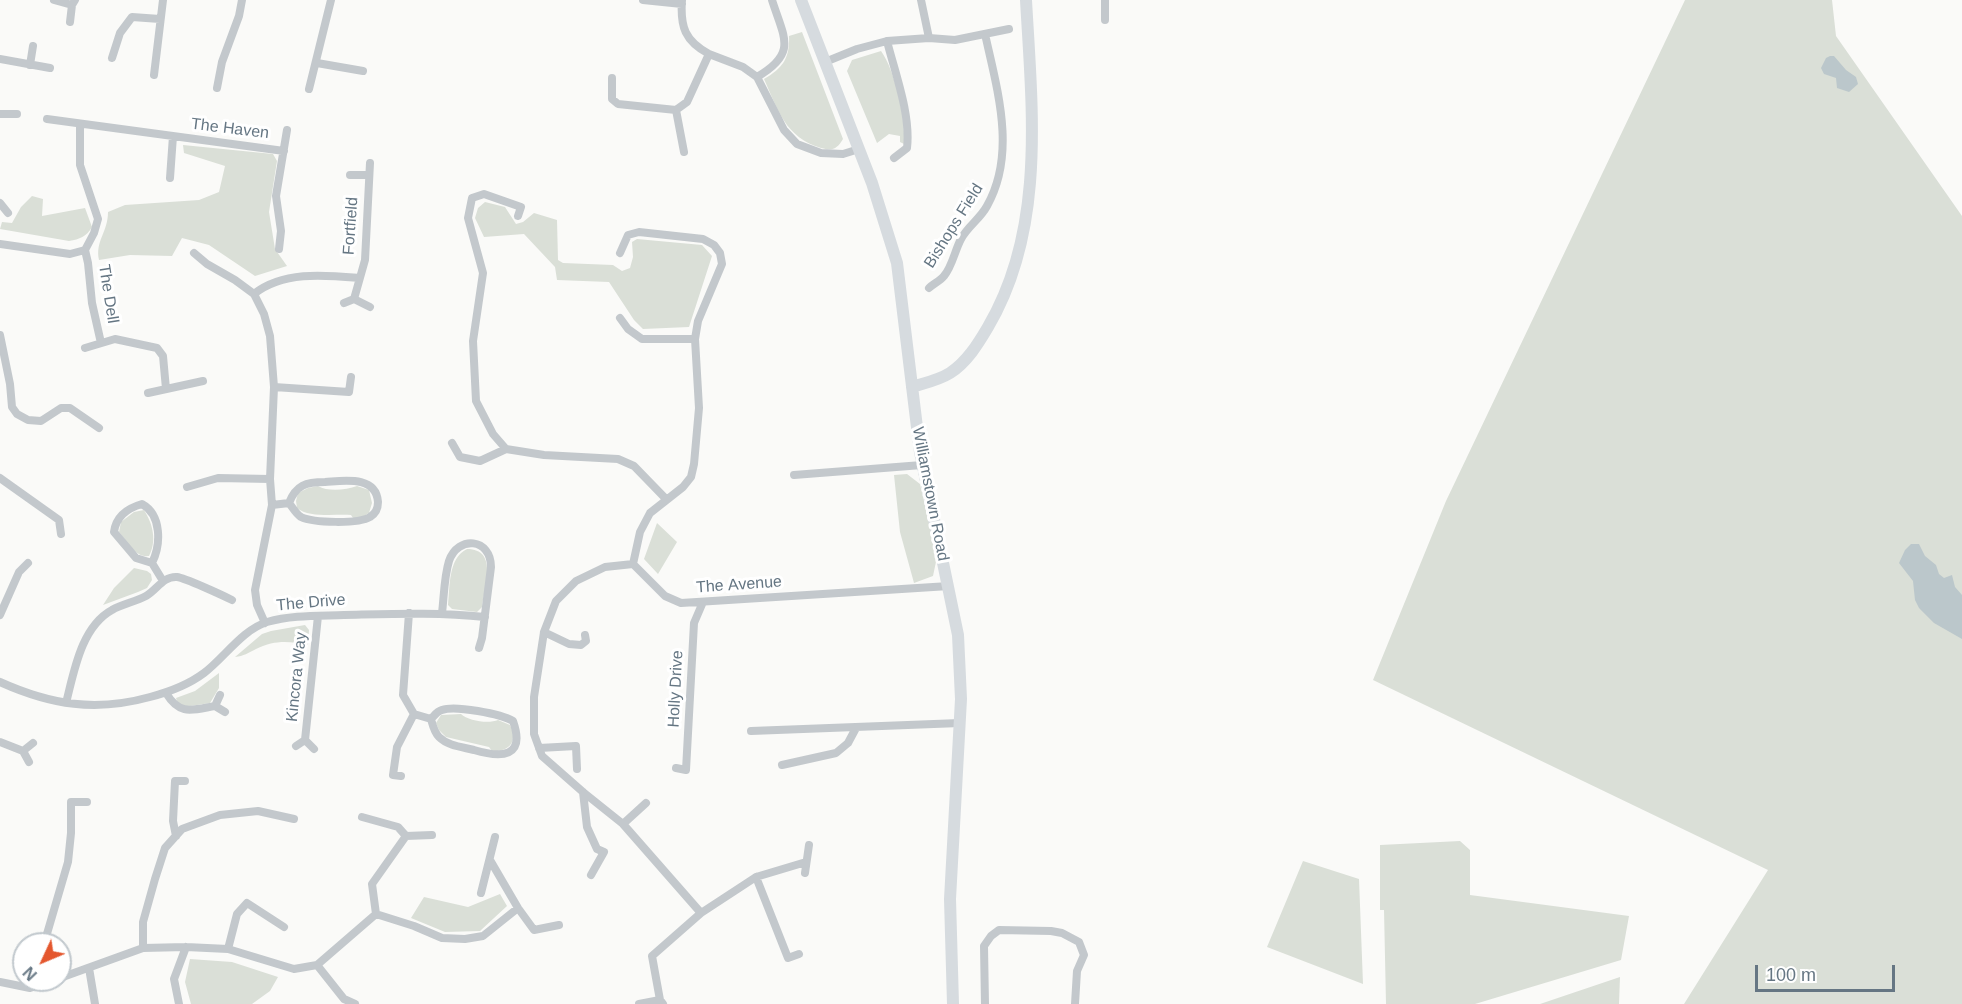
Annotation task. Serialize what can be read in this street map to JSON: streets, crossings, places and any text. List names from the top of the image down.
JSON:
{
  "streets": {
    "street": [
      "The Haven",
      "Fortfield",
      "Bishops Field",
      "The Dell",
      "Williamstown Road",
      "The Avenue",
      "The Drive",
      "Kincora Way",
      "Holly Drive"
    ]
  },
  "crossings": [
    ["Williamstown Road", "The Avenue"],
    ["The Avenue", "Holly Drive"],
    ["The Drive", "Kincora Way"]
  ],
  "scale_bar": "100 m",
  "north": "bottom left"
}
